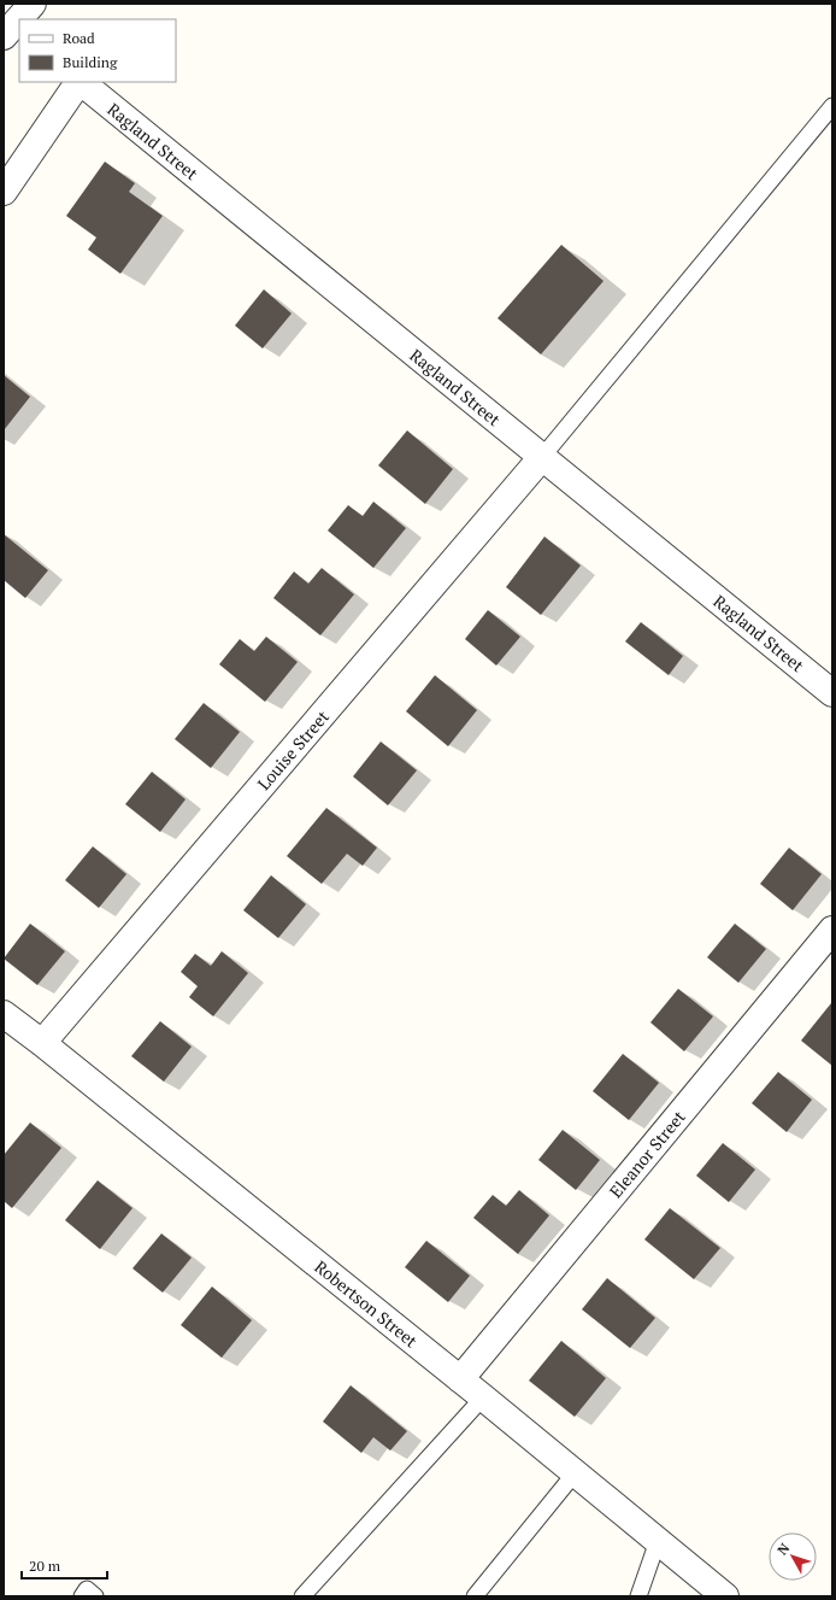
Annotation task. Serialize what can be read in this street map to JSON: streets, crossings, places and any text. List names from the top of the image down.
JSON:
{
  "streets": {
    "street": [
      "Ragland Street",
      "Louise Street",
      "Eleanor Street",
      "Robertson Street"
    ]
  },
  "crossings": [
    ["Ragland Street", "Louise Street"],
    ["Louise Street", "Robertson Street"],
    ["Eleanor Street", "Robertson Street"]
  ],
  "legend": ["Road", "Building"],
  "scale_bar": "20 m",
  "north": "top left"
}
